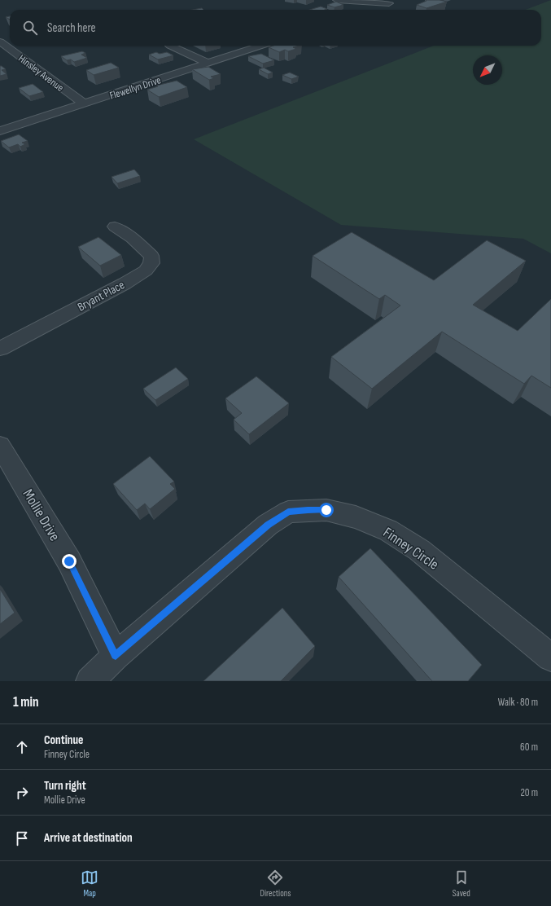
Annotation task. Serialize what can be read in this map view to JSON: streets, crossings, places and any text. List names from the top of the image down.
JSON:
{
  "streets": {
    "street": [
      "Hinsley Avenue",
      "Flewellyn Drive",
      "Bryant Place",
      "Mollie Drive",
      "Finney Circle"
    ]
  },
  "crossings": [
    ["Hinsley Avenue", "Flewellyn Drive"],
    ["Mollie Drive", "Finney Circle"]
  ],
  "north": "bottom left",
  "page": {
    "search": "Search here",
    "heading": ["1 min", "Walk · 80 m"],
    "list": [
      ["Continue", "Finney Circle", "60 m"],
      ["Turn right", "Mollie Drive", "20 m"],
      "Arrive at destination"
    ],
    "nav": ["Map", "Directions", "Saved"]
  }
}
